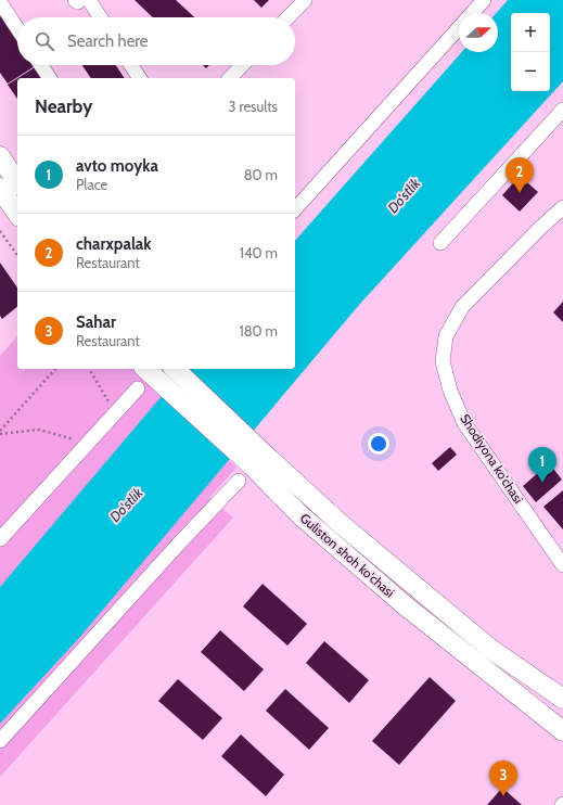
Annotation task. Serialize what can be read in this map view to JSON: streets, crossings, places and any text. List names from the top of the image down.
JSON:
{
  "streets": {
    "main road": ["Guliston shoh ko'chasi"],
    "street": ["Shodiyona ko'chasi"]
  },
  "water": ["Do'stlik"],
  "north": "right",
  "page": {
    "map_buttons": ["+", "−"],
    "search": "Search here",
    "heading": ["Nearby", "3 results"],
    "list": [
      {
        "mark": "1",
        "name": "avto moyka",
        "note": "Place",
        "value": "80 m"
      },
      {
        "mark": "2",
        "name": "charxpalak",
        "note": "Restaurant",
        "value": "140 m"
      },
      {
        "mark": "3",
        "name": "Sahar",
        "note": "Restaurant",
        "value": "180 m"
      }
    ],
    "pins": ["2", "1", "3"]
  }
}
